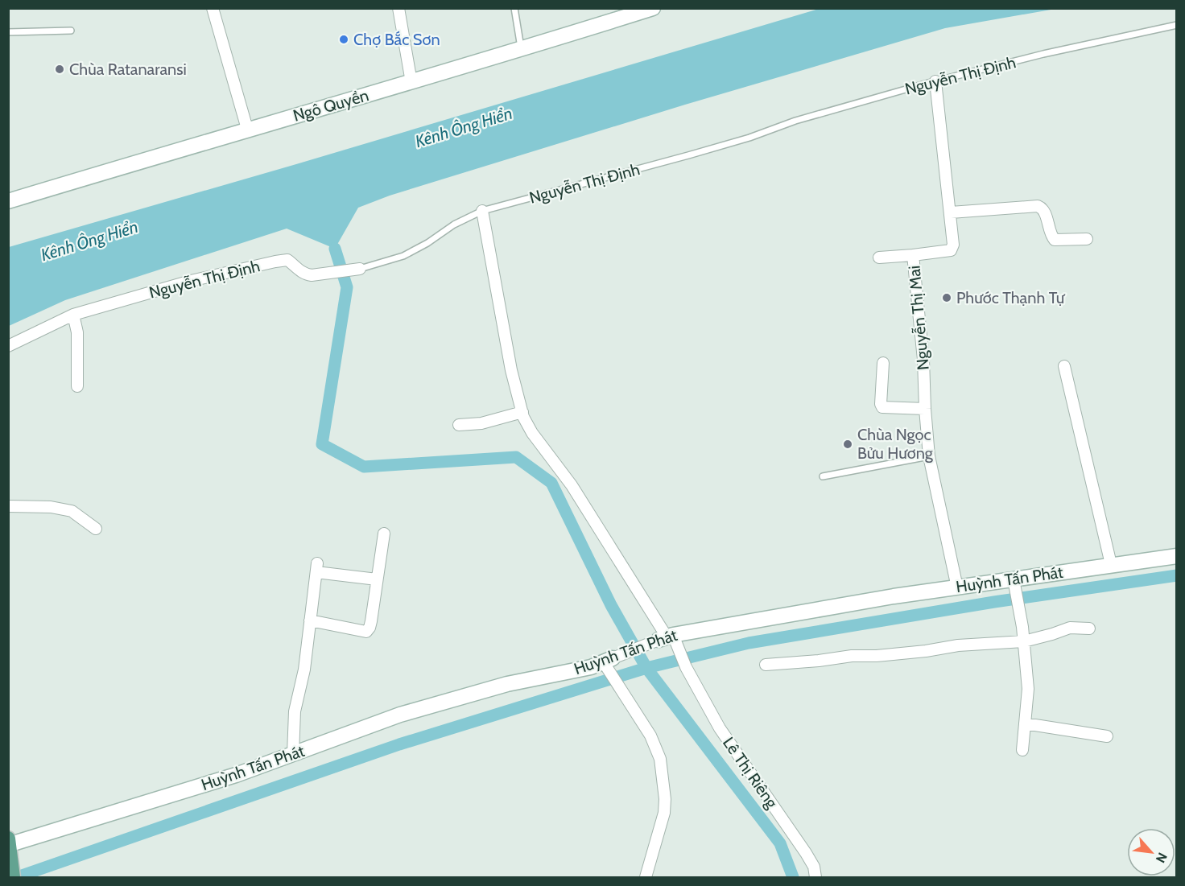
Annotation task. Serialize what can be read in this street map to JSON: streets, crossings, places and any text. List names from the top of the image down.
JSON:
{
  "streets": {
    "street": [
      "Nguyễn Thị Định",
      "Ngô Quyền",
      "Nguyễn Thị Mai",
      "Huỳnh Tấn Phát",
      "Lê Thị Riêng"
    ]
  },
  "crossings": [
    ["Nguyễn Thị Định", "Nguyễn Thị Mai"],
    ["Nguyễn Thị Định", "Lê Thị Riêng"],
    ["Nguyễn Thị Mai", "Huỳnh Tấn Phát"],
    ["Huỳnh Tấn Phát", "Lê Thị Riêng"]
  ],
  "water": ["Kênh Ông Hiển"],
  "places": [
    "Chợ Bắc Sơn",
    "Chùa Ratanaransi",
    "Phước Thạnh Tự",
    "Chùa Ngọc Bửu Hương"
  ],
  "north": "bottom right"
}
